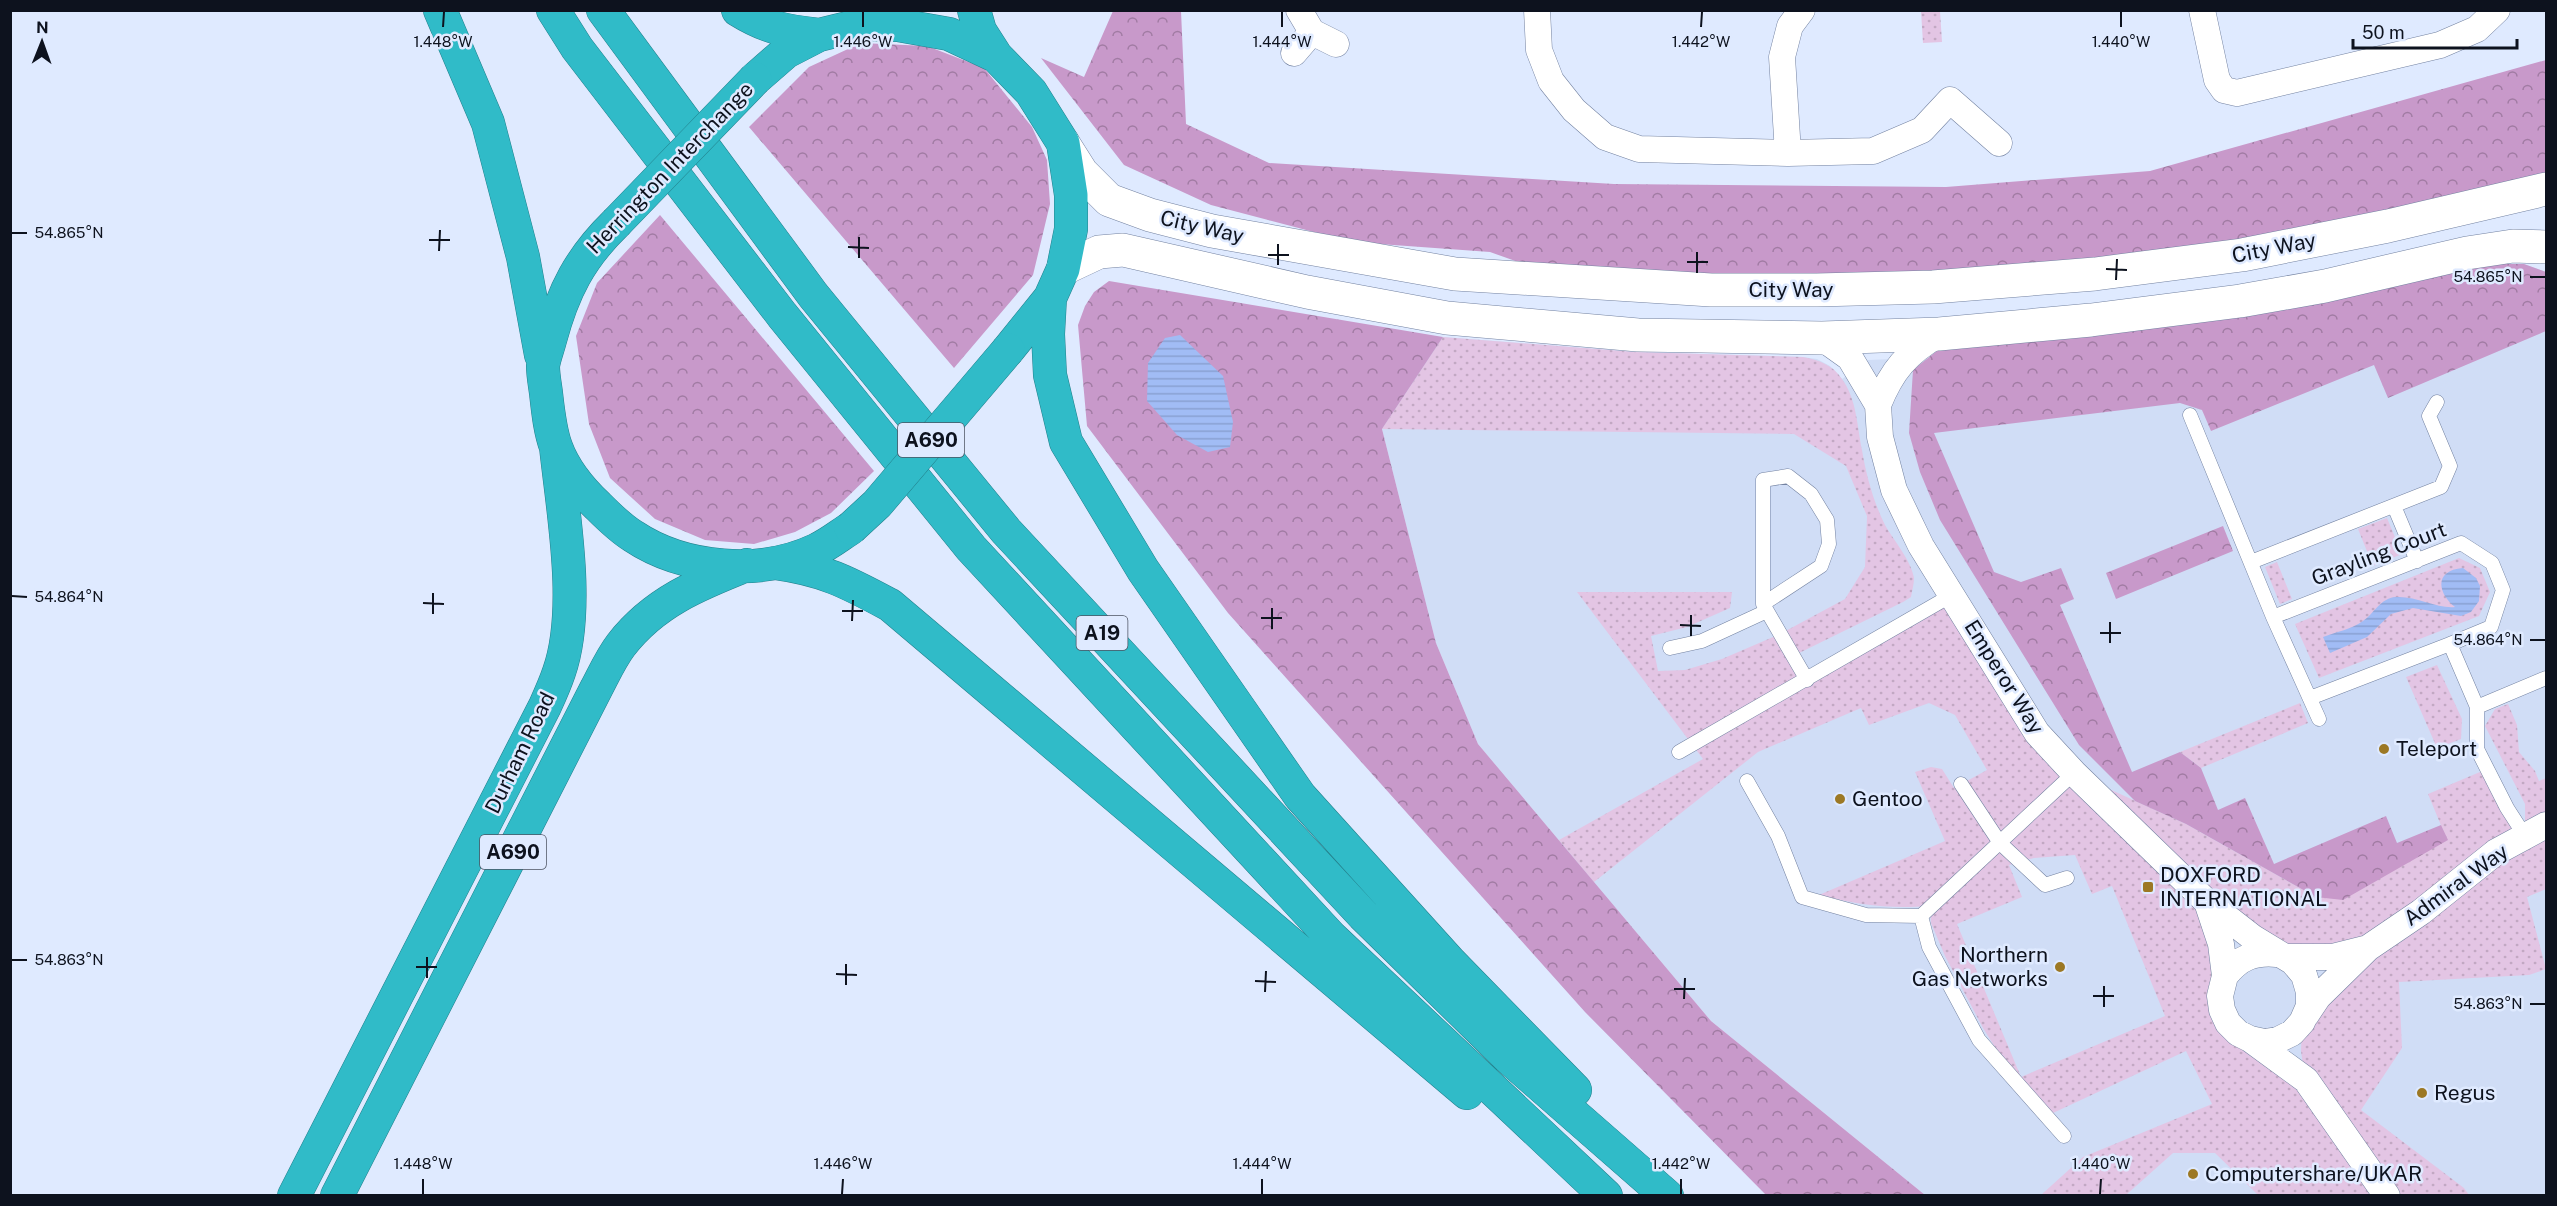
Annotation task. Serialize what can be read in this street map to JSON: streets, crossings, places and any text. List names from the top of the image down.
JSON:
{
  "streets": {
    "highway": [
      "Herrington Interchange",
      "A690",
      "A19",
      "Durham Road"
    ],
    "main road": ["City Way"],
    "street": ["Emperor Way", "Admiral Way"],
    "lane": ["Grayling Court"]
  },
  "crossings": [
    ["Herrington Interchange", "City Way"],
    ["Herrington Interchange", "A690"],
    ["Herrington Interchange", "Durham Road"],
    ["City Way", "Emperor Way"],
    ["Emperor Way", "Admiral Way"]
  ],
  "places": {
    "other": [
      "Teleport",
      "Gentoo",
      "Northern Gas Networks",
      "Regus",
      "Computershare/UKAR"
    ],
    "transit": ["DOXFORD INTERNATIONAL"]
  },
  "scale_bar": "50 m",
  "north": "top",
  "coordinates": [
    "1.448°W",
    "1.446°W",
    "1.444°W",
    "1.442°W",
    "1.440°W",
    "54.865°N",
    "54.864°N",
    "54.863°N"
  ]
}
